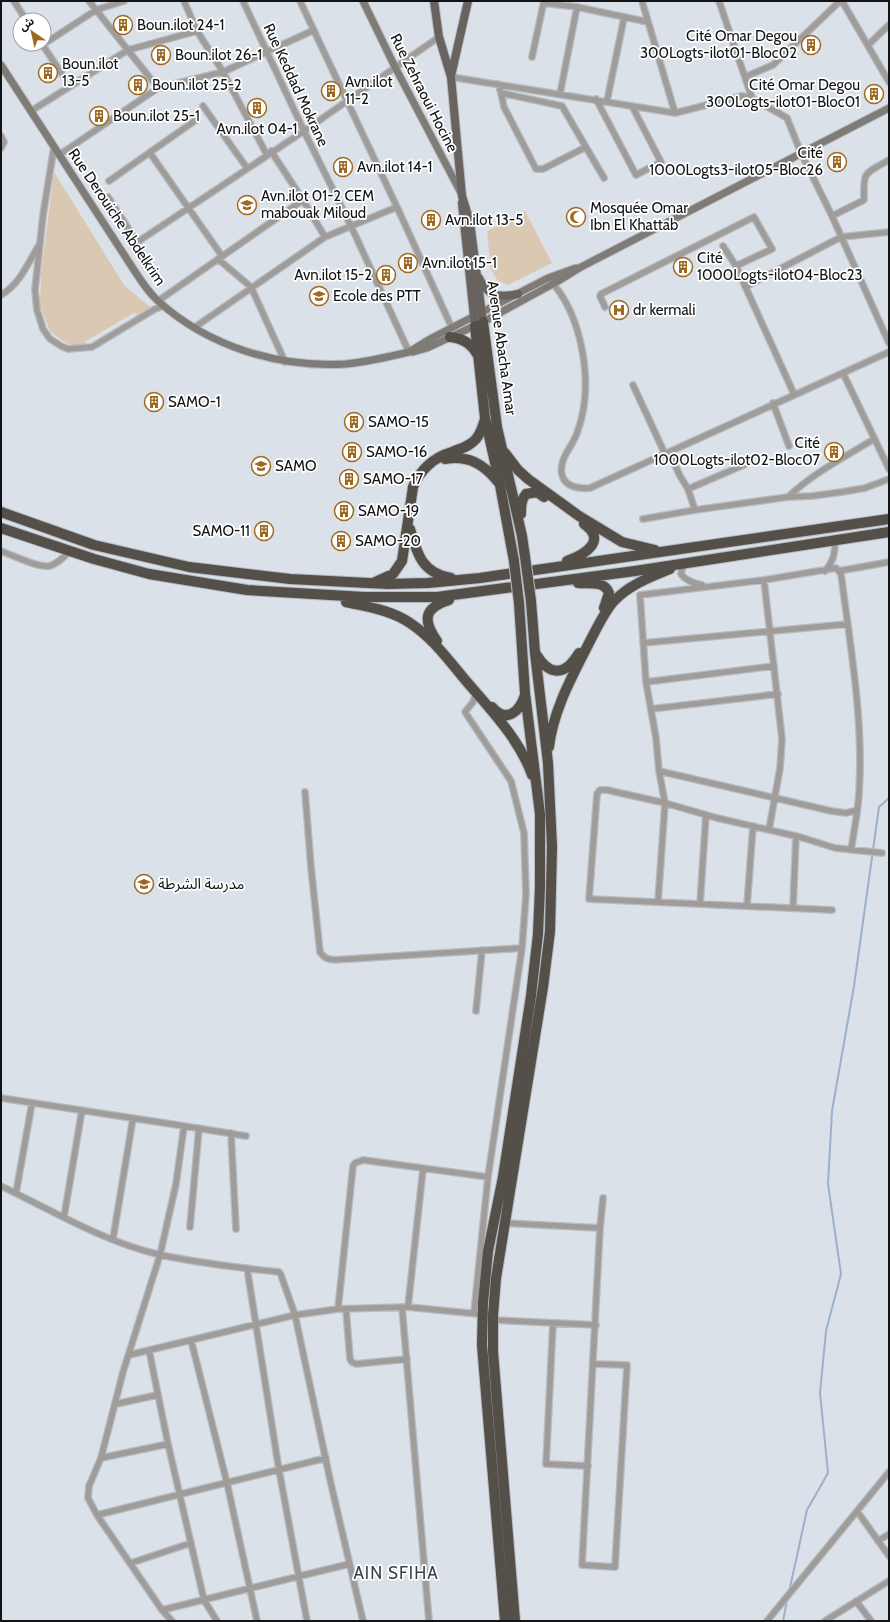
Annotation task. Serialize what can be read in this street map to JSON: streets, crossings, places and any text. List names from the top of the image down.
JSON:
{
  "streets": {
    "highway": ["Avenue Abacha Amar"],
    "main road": ["Rue Zehraoui Hocine", "Rue Derouiche Abdelkrim"],
    "street": ["Rue Keddad Mokrane"]
  },
  "crossings": [
    ["Rue Keddad Mokrane", "Rue Derouiche Abdelkrim"],
    ["Rue Zehraoui Hocine", "Avenue Abacha Amar"],
    ["Rue Derouiche Abdelkrim", "Avenue Abacha Amar"]
  ],
  "districts": ["AIN SFIHA"],
  "places": {
    "building": [
      "Boun.ilot 24-1",
      "Cité Omar Degou 300Logts-ilot01-Bloc02",
      "Boun.ilot 26-1",
      "Boun.ilot 13-5",
      "Boun.ilot 25-2",
      "Avn.ilot 11-2",
      "Cité Omar Degou 300Logts-ilot01-Bloc01",
      "Avn.ilot 04-1",
      "Boun.ilot 25-1",
      "Cité 1000Logts3-ilot05-Bloc26",
      "Avn.ilot 14-1",
      "Avn.ilot 13-5",
      "Avn.ilot 15-1",
      "Cité 1000Logts-ilot04-Bloc23",
      "Avn.ilot 15-2",
      "SAMO-1",
      "SAMO-15",
      "SAMO-16",
      "Cité 1000Logts-ilot02-Bloc07",
      "SAMO-17",
      "SAMO-19",
      "SAMO-11",
      "SAMO-20"
    ],
    "school or university": [
      "Avn.ilot 01-2 CEM mabouak Miloud",
      "Ecole des PTT",
      "SAMO",
      "مدرسة الشرطة"
    ],
    "mosque": ["Mosquée Omar Ibn El Khattab"],
    "hospital": ["dr kermali"]
  },
  "north": "top left"
}
